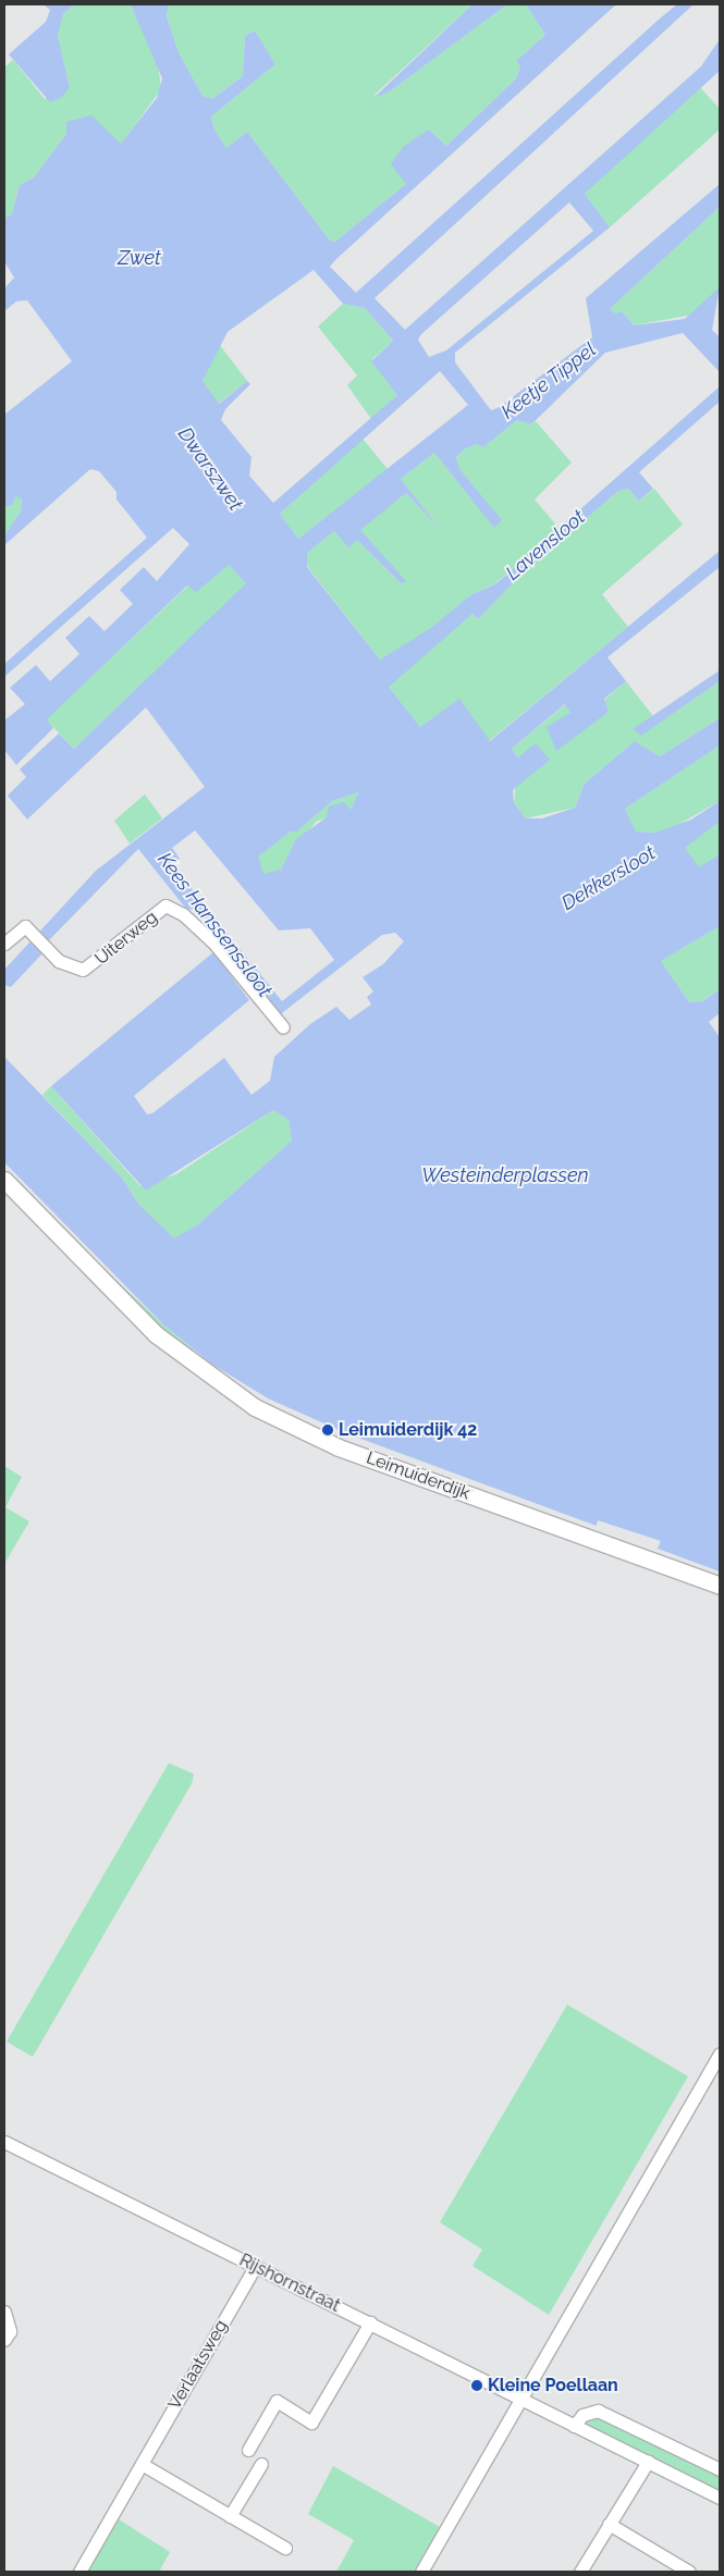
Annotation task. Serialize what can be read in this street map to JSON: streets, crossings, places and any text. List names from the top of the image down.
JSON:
{
  "streets": {
    "street": [
      "Uiterweg",
      "Leimuiderdijk",
      "Rijshornstraat",
      "Verlaatsweg"
    ]
  },
  "crossings": [
    ["Rijshornstraat", "Verlaatsweg"]
  ],
  "water": [
    "Zwet",
    "Keetje Tippel",
    "Dwarszwet",
    "Lavensloot",
    "Dekkersloot",
    "Kees Hanssenssloot",
    "Westeinderplassen"
  ],
  "places": ["Leimuiderdijk 42", "Kleine Poellaan"]
}
